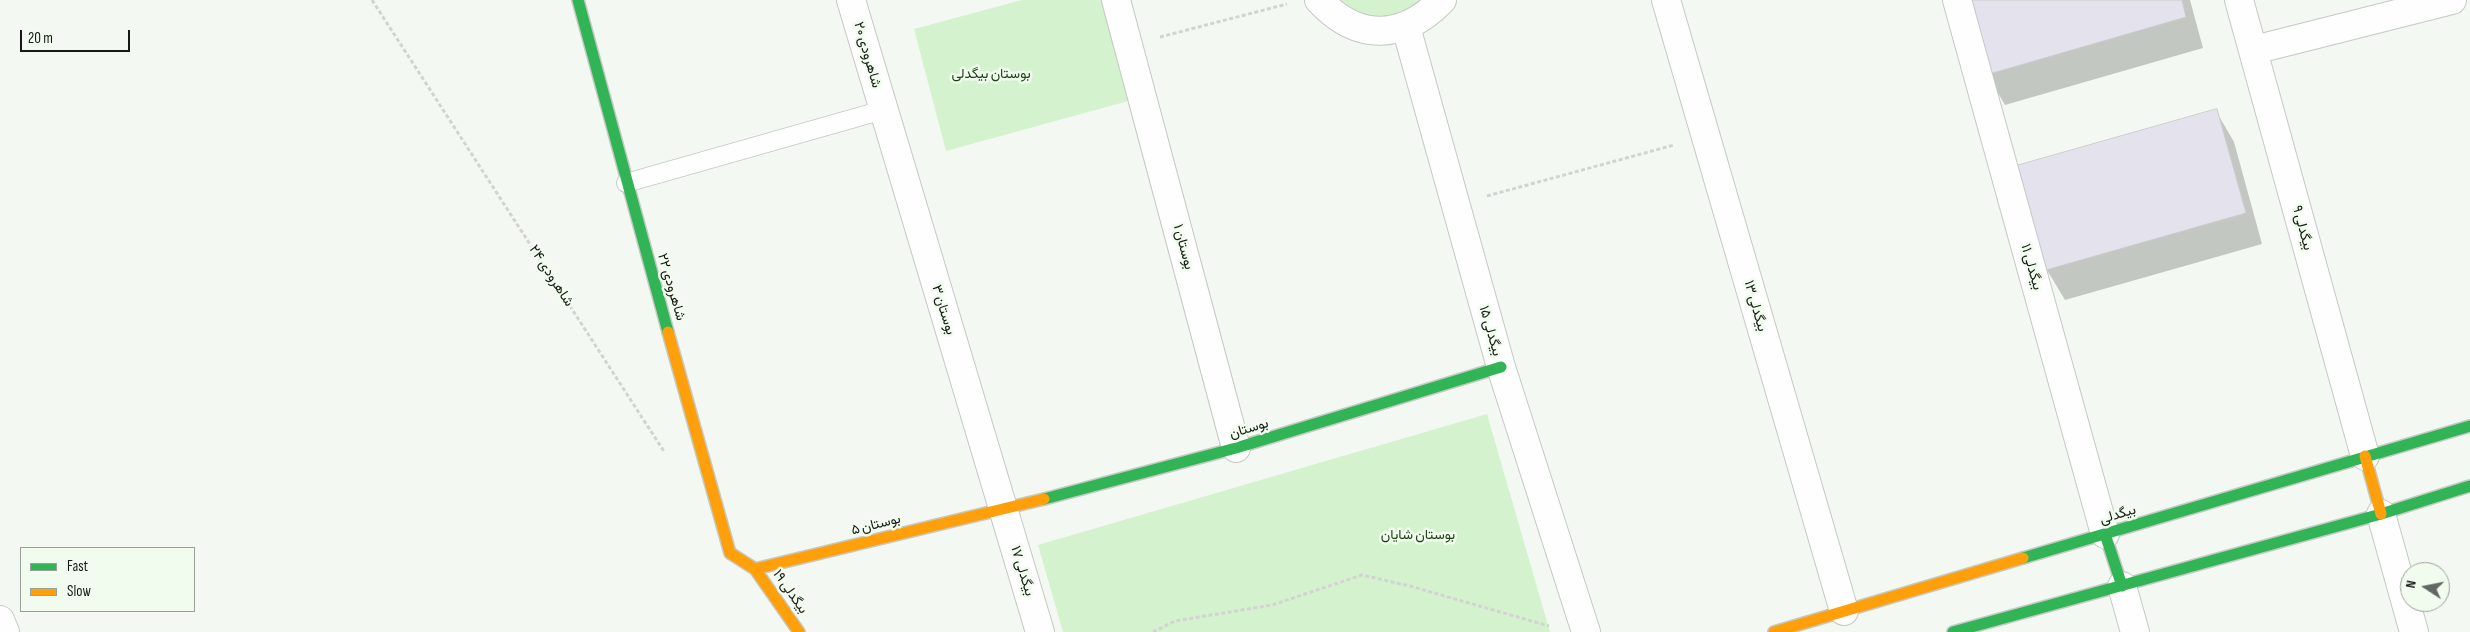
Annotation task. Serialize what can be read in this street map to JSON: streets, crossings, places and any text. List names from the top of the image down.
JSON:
{
  "streets": {
    "street": [
      "شاهرودی ۲۰",
      "بیگدلی ۹",
      "بوستان ۱",
      "بیگدلی ۱۱",
      "شاهرودی ۲۲",
      "بیگدلی ۱۳",
      "بوستان ۳",
      "بیگدلی ۱۵",
      "بوستان",
      "بیگدلی",
      "بوستان ۵",
      "بیگدلی ۱۷",
      "بیگدلی ۱۹"
    ],
    "path": ["شاهرودی ۲۴"]
  },
  "crossings": [
    ["شاهرودی ۲۰", "بوستان ۳"],
    ["بیگدلی ۹", "بیگدلی"],
    ["بوستان ۱", "بوستان"],
    ["بیگدلی ۱۱", "بیگدلی"],
    ["شاهرودی ۲۲", "بوستان ۵"],
    ["شاهرودی ۲۲", "بیگدلی ۱۹"],
    ["بیگدلی ۱۳", "بیگدلی"],
    ["بوستان ۳", "بوستان"],
    ["بوستان ۳", "بوستان ۵"],
    ["بوستان ۳", "بیگدلی ۱۷"],
    ["بیگدلی ۱۵", "بوستان"],
    ["بوستان", "بوستان ۵"],
    ["بوستان", "بیگدلی ۱۷"],
    ["بوستان ۵", "بیگدلی ۱۷"],
    ["بوستان ۵", "بیگدلی ۱۹"]
  ],
  "parks": ["بوستان بیگدلی", "بوستان شایان"],
  "legend": ["Fast", "Slow"],
  "scale_bar": "20 m",
  "north": "left"
}
